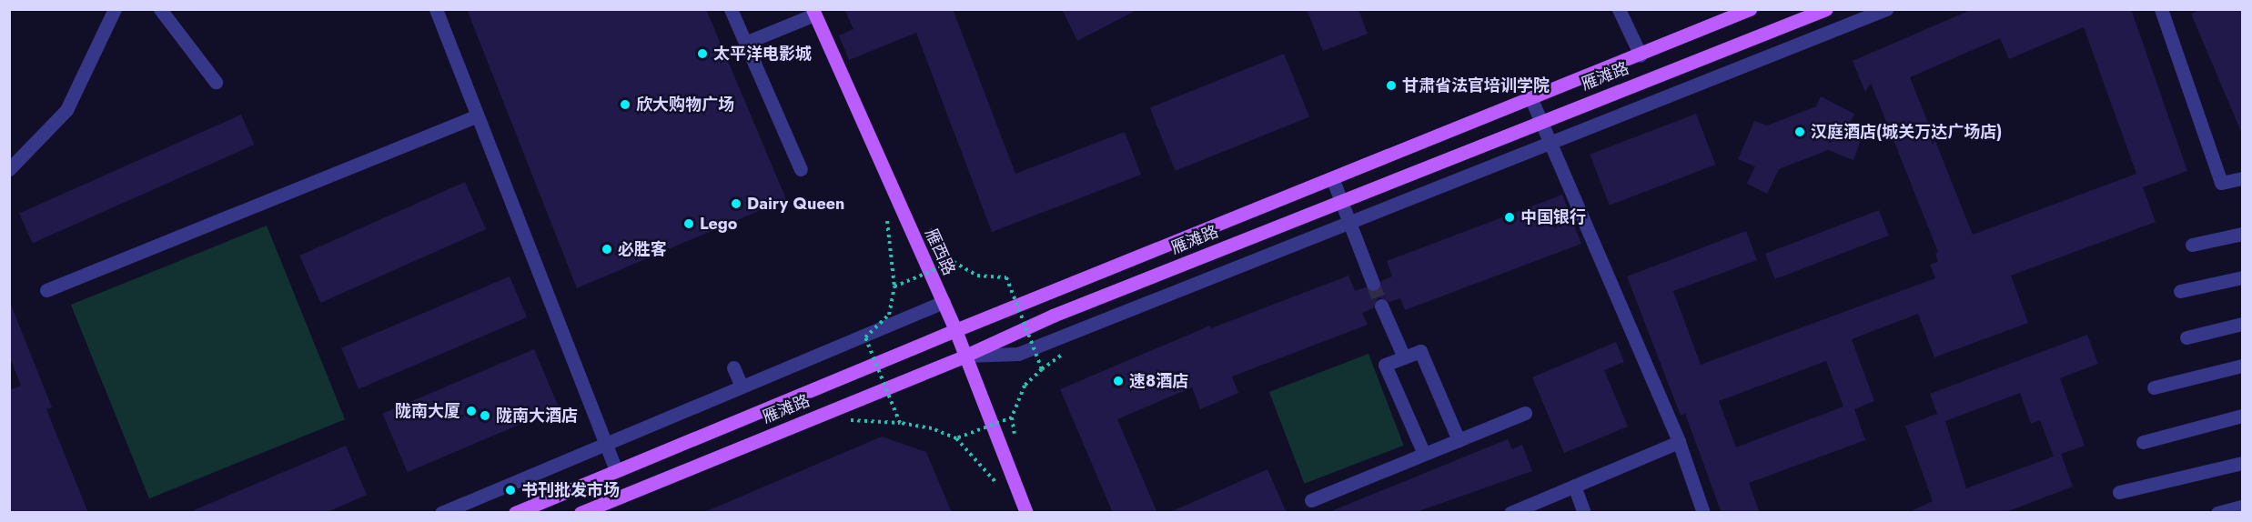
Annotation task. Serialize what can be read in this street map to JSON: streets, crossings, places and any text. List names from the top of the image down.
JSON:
{
  "streets": {
    "main road": ["雁滩路", "雁西路"]
  },
  "crossings": [
    ["雁滩路", "雁西路"]
  ],
  "places": [
    "太平洋电影城",
    "甘肃省法官培训学院",
    "欣大购物广场",
    "汉庭酒店(城关万达广场店)",
    "Dairy Queen",
    "中国银行",
    "Lego",
    "必胜客",
    "速8酒店",
    "陇南大厦",
    "陇南大酒店",
    "书刊批发市场"
  ]
}
